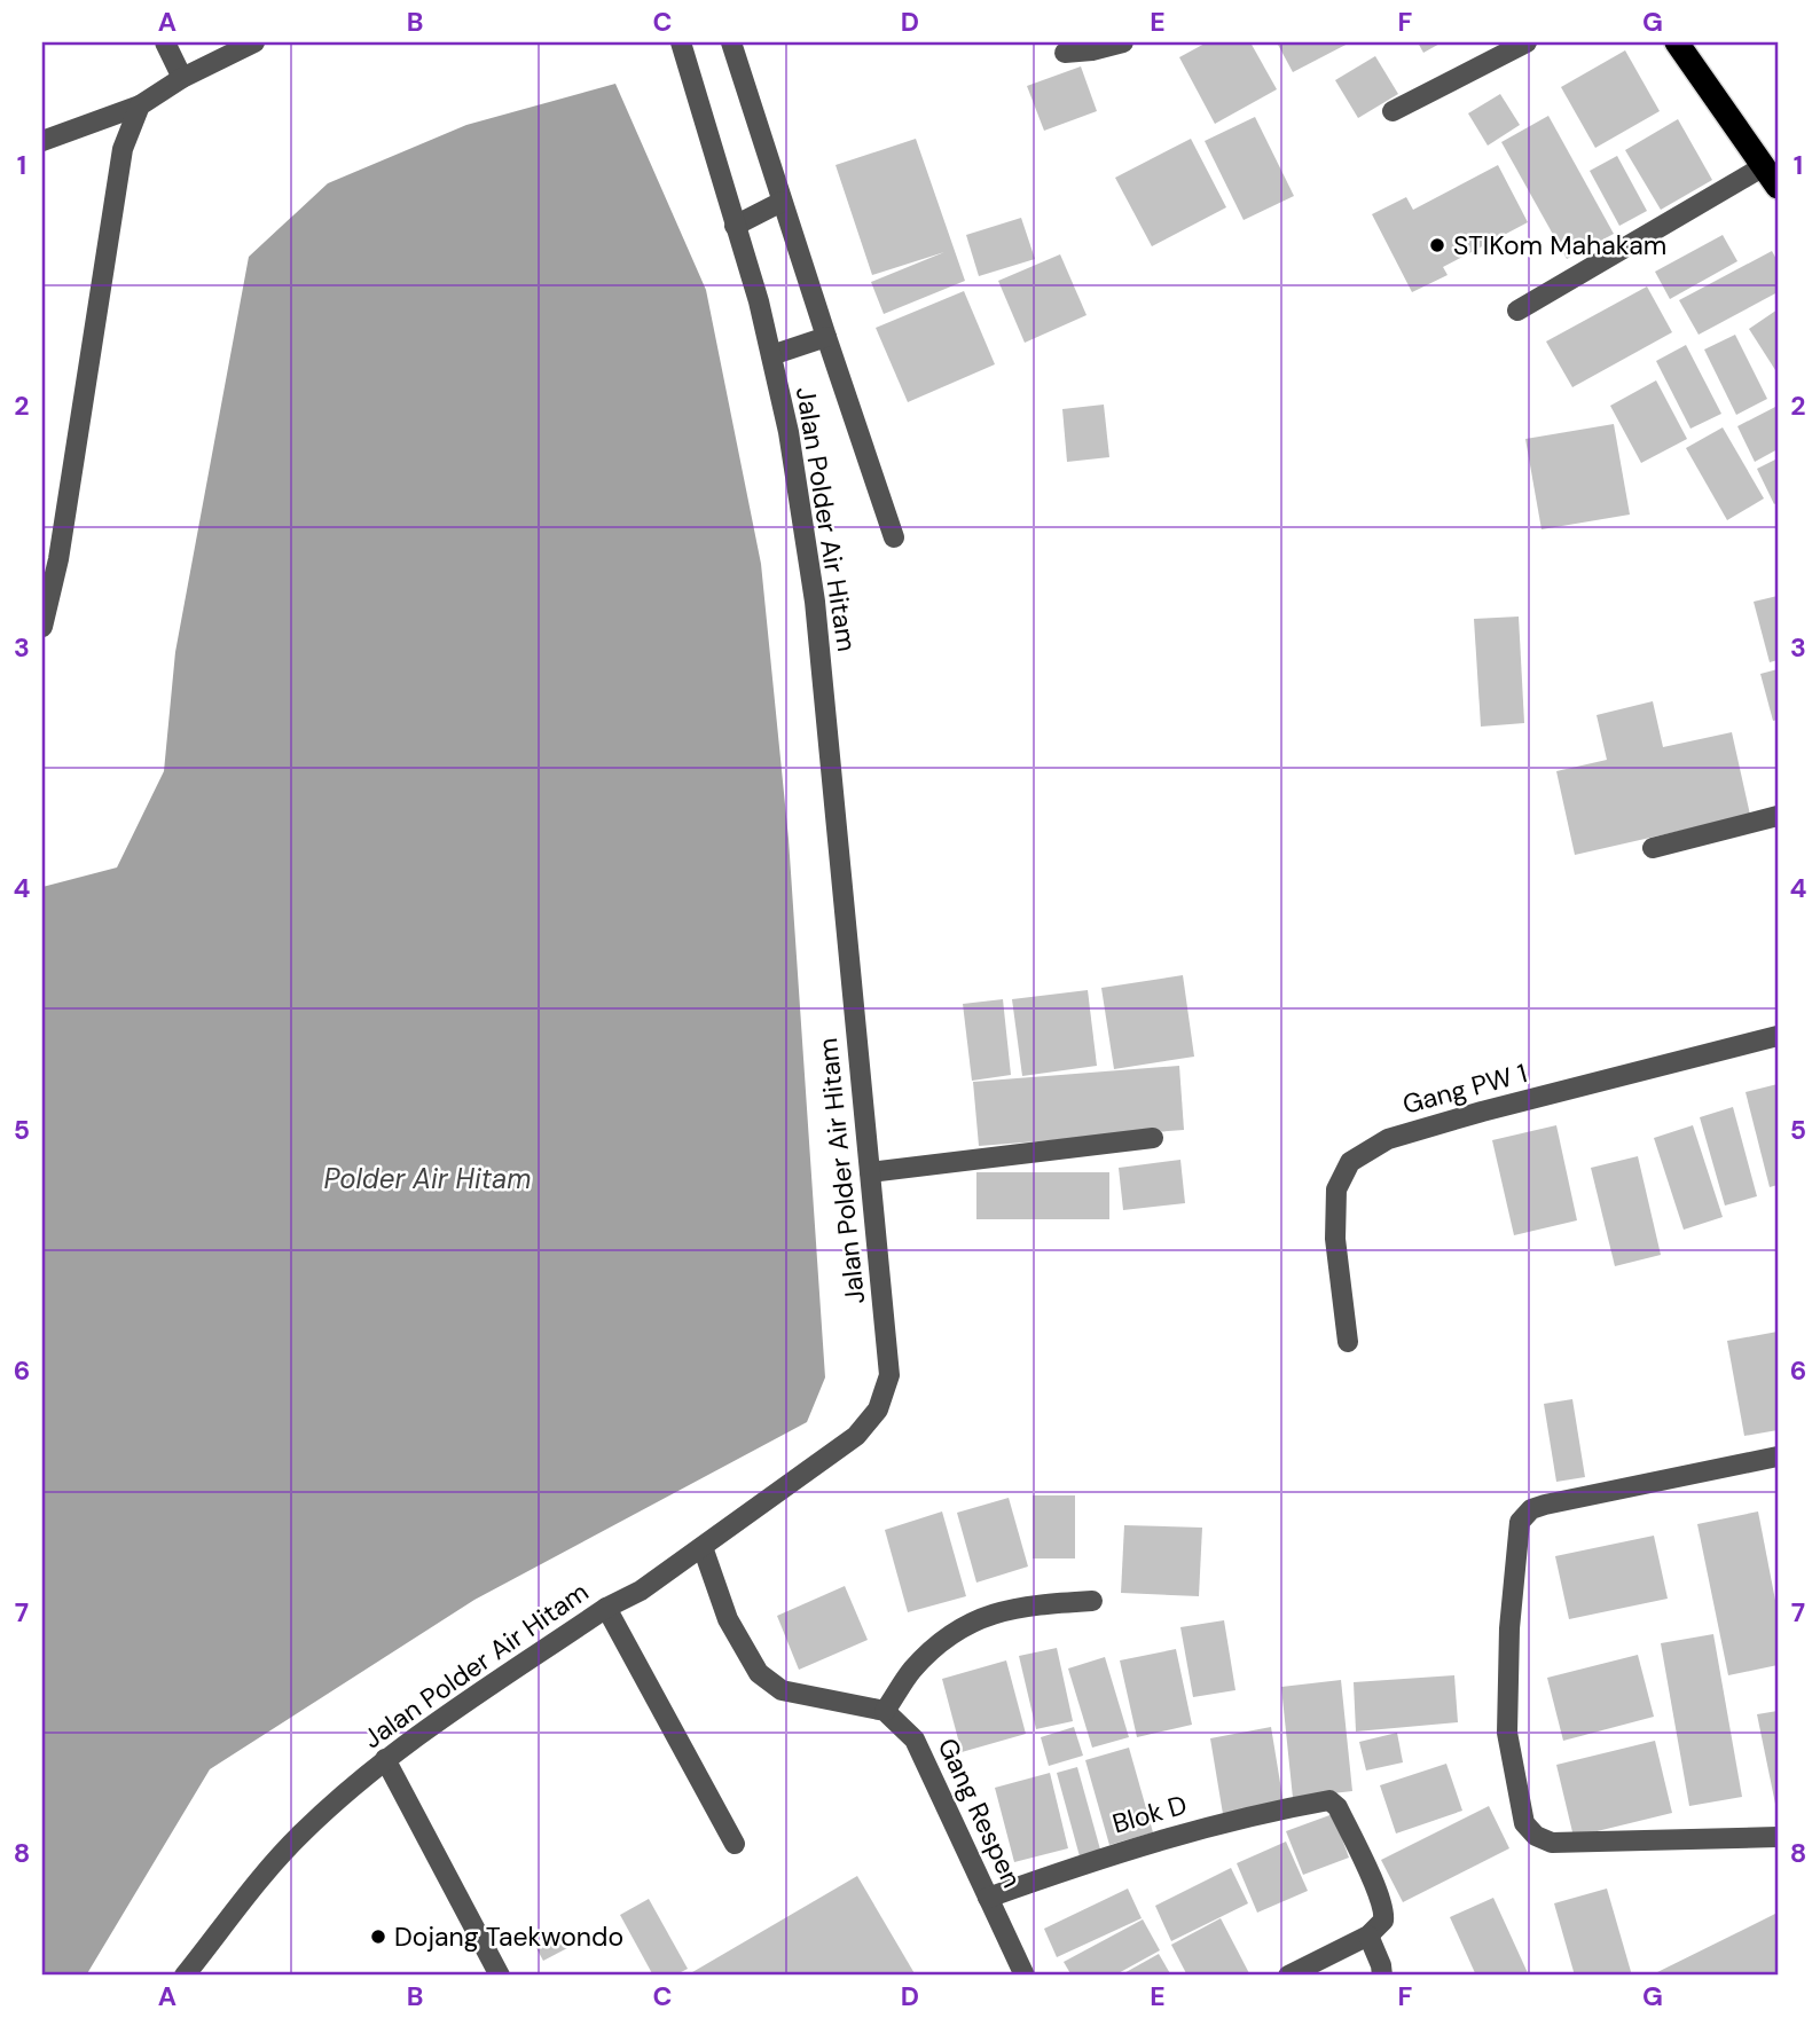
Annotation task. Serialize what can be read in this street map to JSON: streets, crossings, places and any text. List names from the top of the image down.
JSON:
{
  "streets": {
    "street": [
      "Jalan Polder Air Hitam",
      "Gang PW 1",
      "Gang Respen",
      "Blok D"
    ]
  },
  "crossings": [
    ["Gang Respen", "Blok D"]
  ],
  "water": ["Polder Air Hitam"],
  "places": ["STIKom Mahakam", "Dojang Taekwondo"],
  "grid": {
    "columns": [
      "A",
      "B",
      "C",
      "D",
      "E",
      "F",
      "G"
    ],
    "rows": [
      "1",
      "2",
      "3",
      "4",
      "5",
      "6",
      "7",
      "8"
    ]
  }
}
